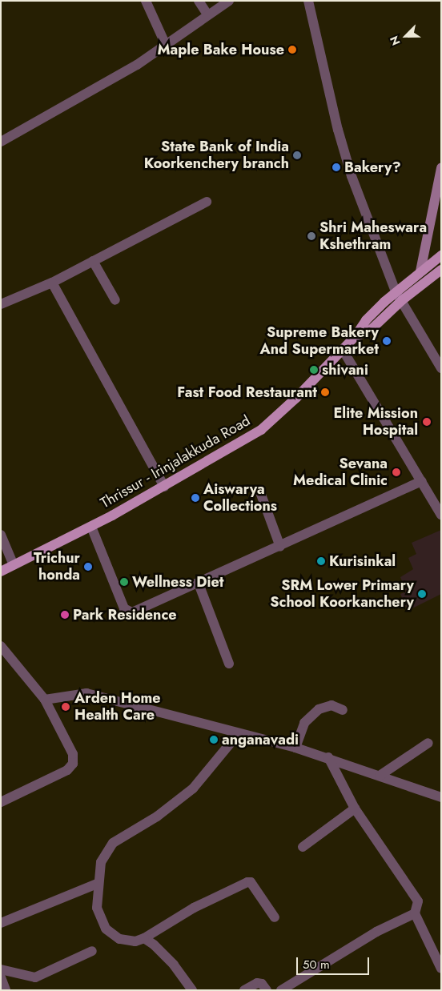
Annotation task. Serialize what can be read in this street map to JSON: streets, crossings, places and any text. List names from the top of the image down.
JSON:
{
  "streets": {
    "main road": ["Thrissur - Irinjalakkuda Road"]
  },
  "places": [
    "Maple Bake House",
    "State Bank of India Koorkenchery branch",
    "Bakery?",
    "Shri Maheswara Kshethram",
    "Supreme Bakery And Supermarket",
    "shivani",
    "Fast Food Restaurant",
    "Elite Mission Hospital",
    "Sevana Medical Clinic",
    "Aiswarya Collections",
    "Kurisinkal",
    "Trichur honda",
    "Wellness Diet",
    "SRM Lower Primary School Koorkanchery",
    "Park Residence",
    "Arden Home Health Care",
    "anganavadi"
  ],
  "scale_bar": "50 m",
  "north": "bottom left"
}
